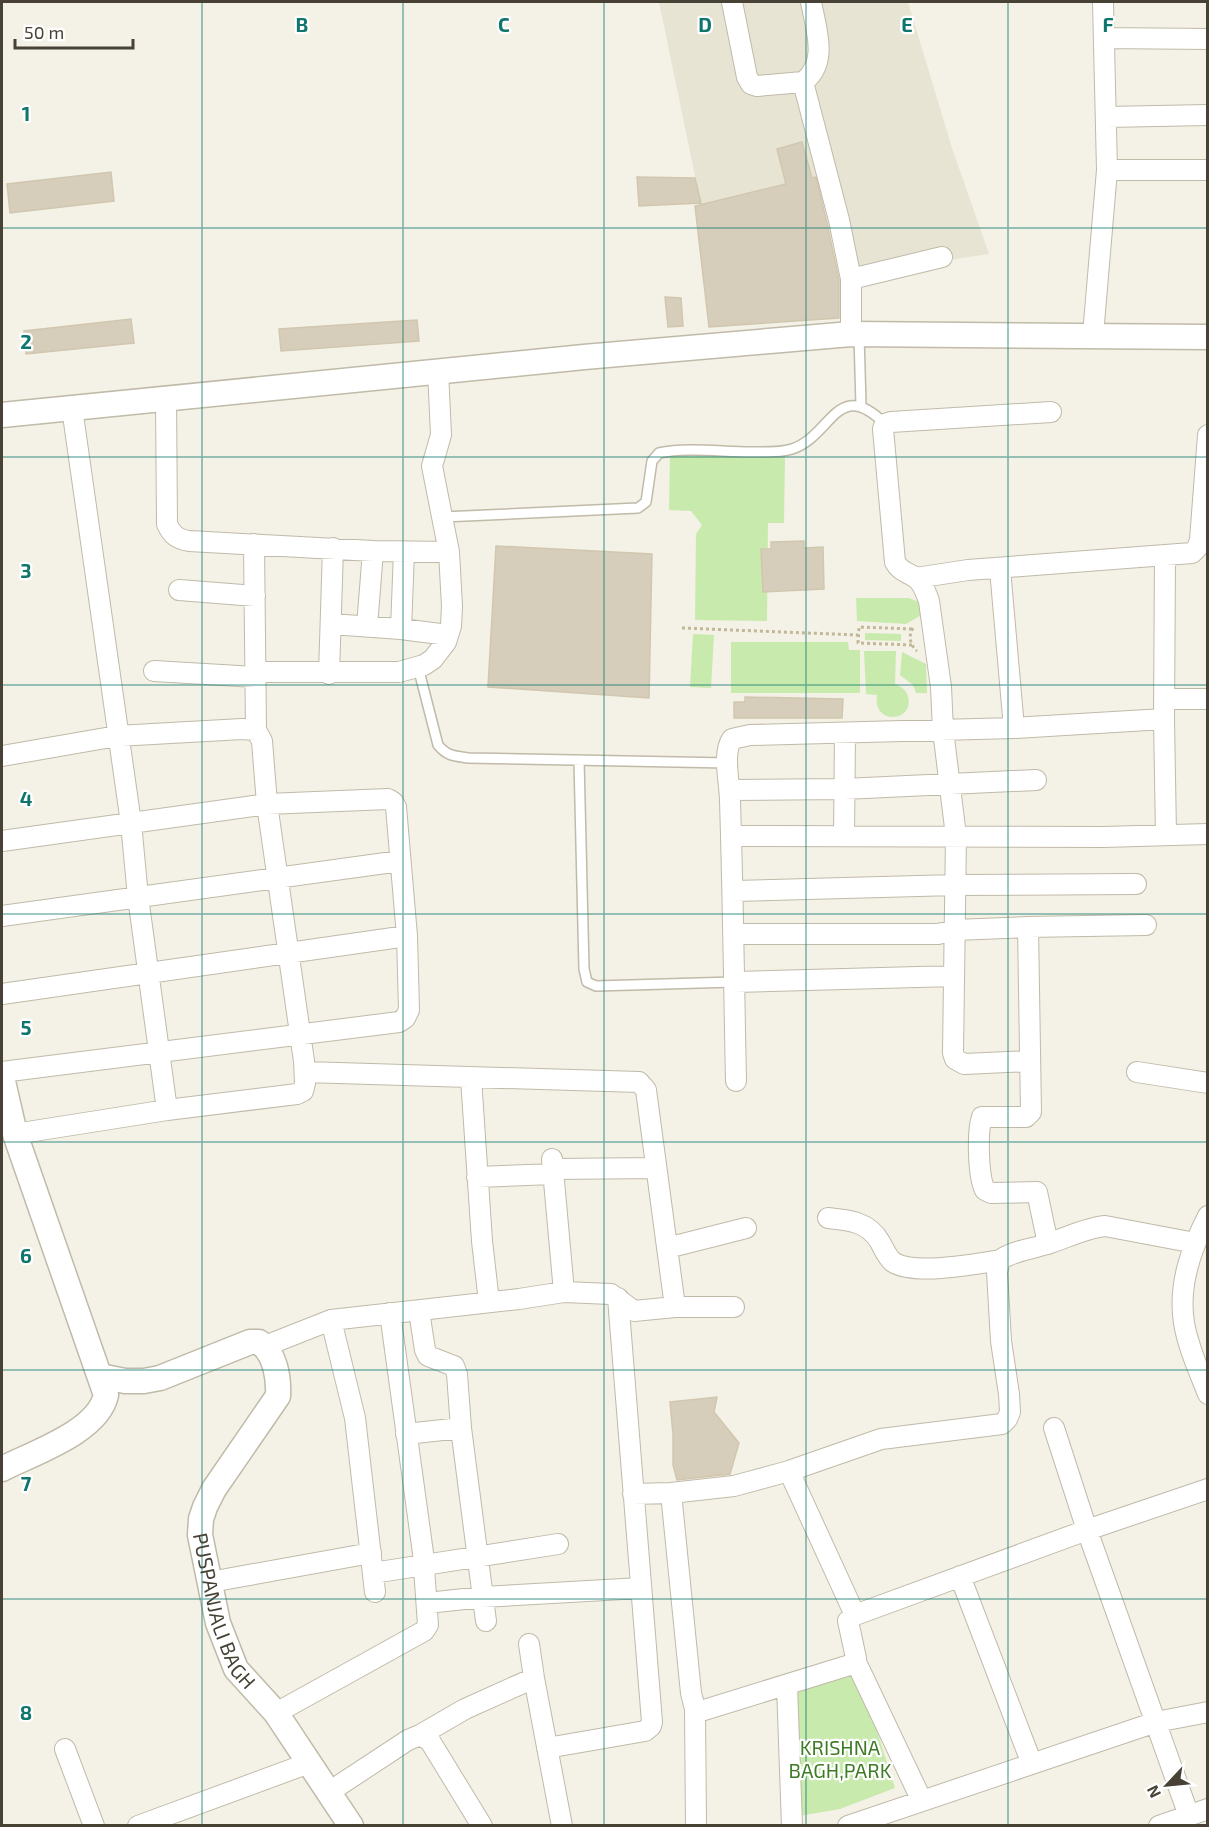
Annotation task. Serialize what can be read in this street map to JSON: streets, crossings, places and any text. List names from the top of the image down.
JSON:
{
  "streets": {
    "street": ["PUSPANJALI BAGH"]
  },
  "parks": ["KRISHNA BAGH,PARK"],
  "scale_bar": "50 m",
  "north": "bottom left",
  "grid": {
    "columns": [
      "B",
      "C",
      "D",
      "E",
      "F"
    ],
    "rows": [
      "1",
      "2",
      "3",
      "4",
      "5",
      "6",
      "7",
      "8"
    ]
  }
}
